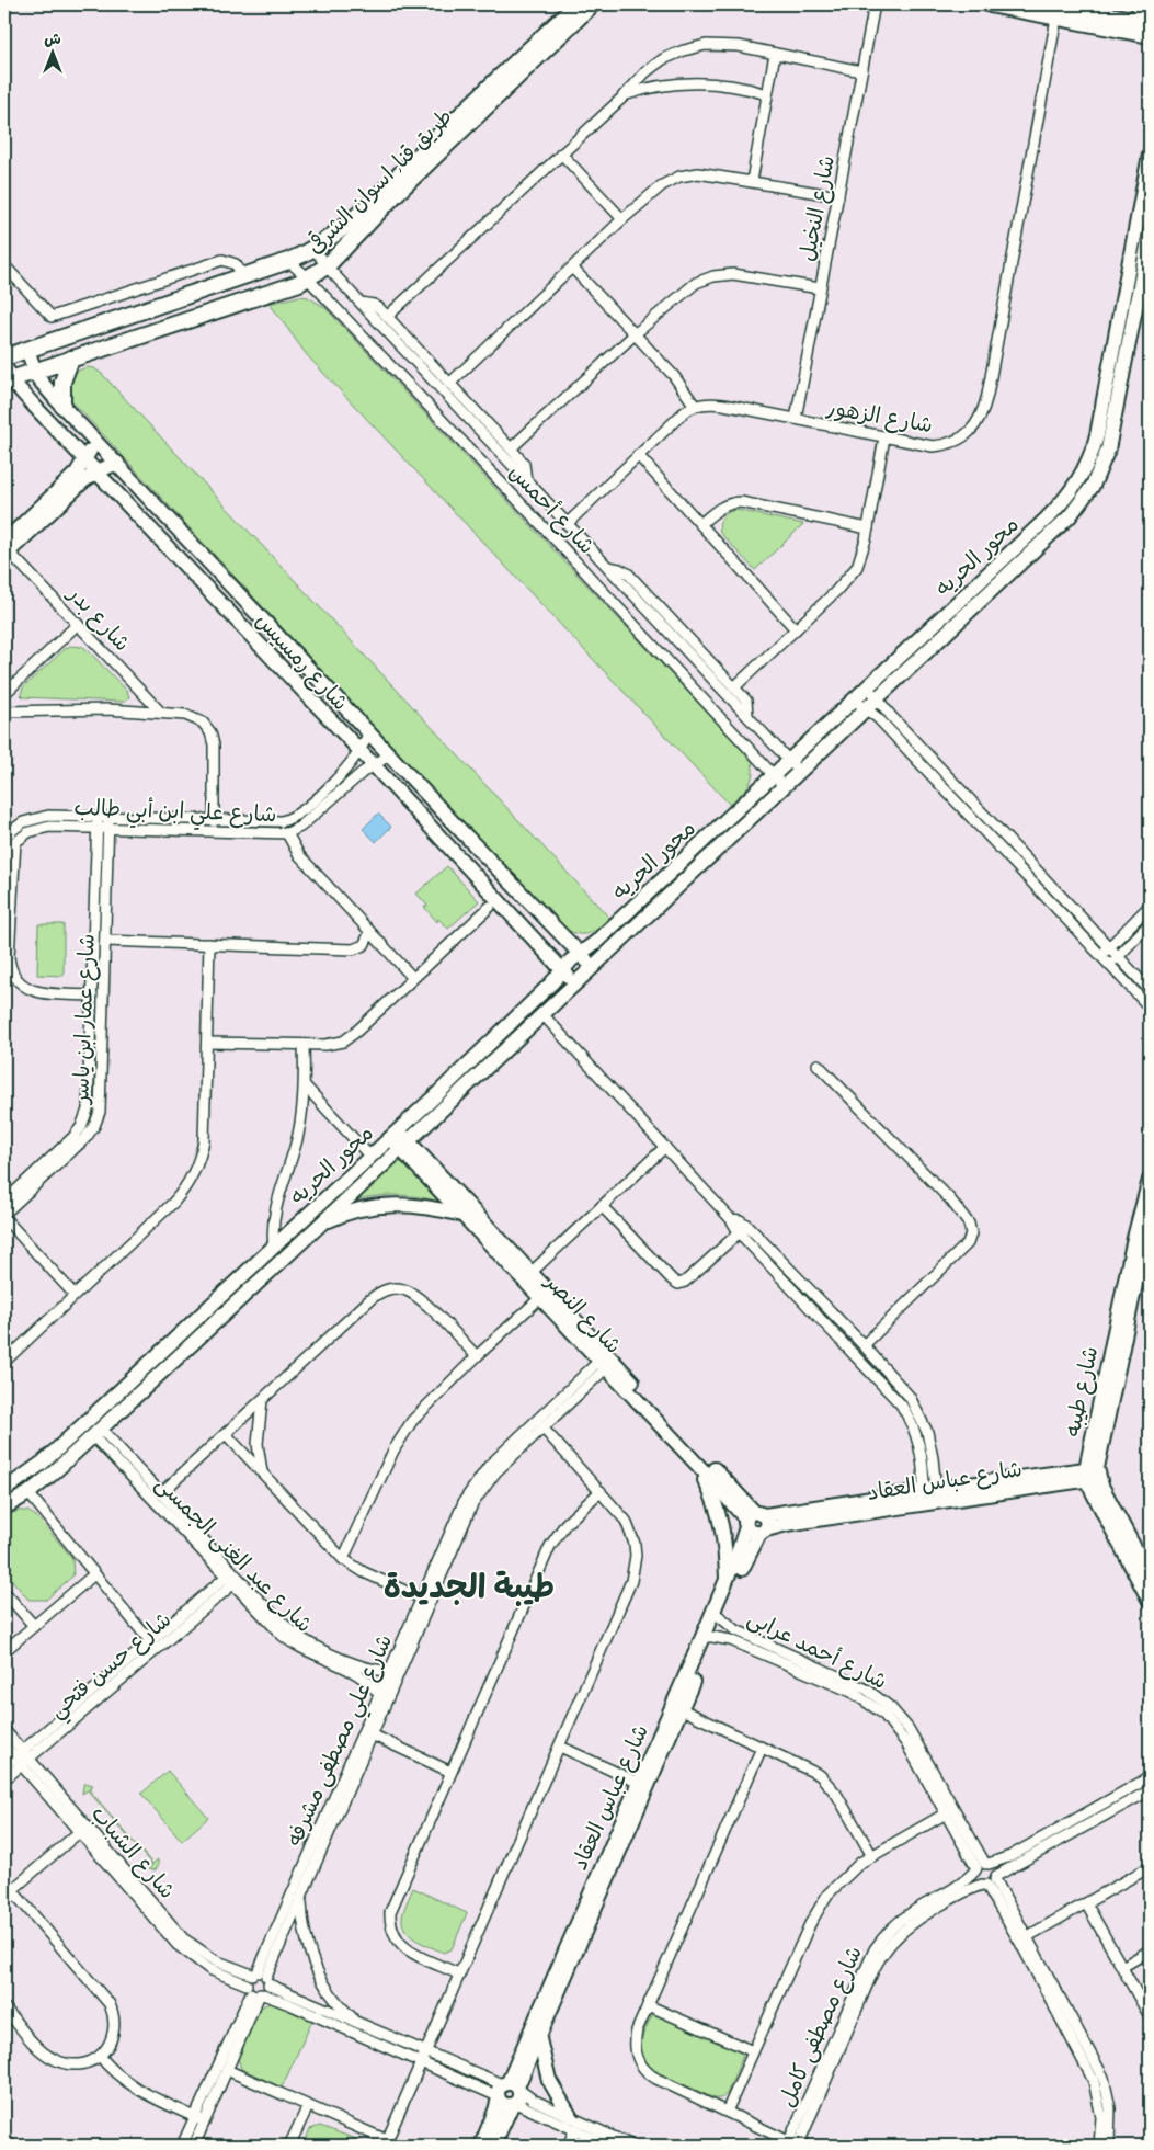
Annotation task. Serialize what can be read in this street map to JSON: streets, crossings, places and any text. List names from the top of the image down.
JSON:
{
  "streets": {
    "main road": [
      "طريق قنا, اسوان الشرقى",
      "محور الحريه",
      "شارع رمسيس",
      "شارع النصر",
      "شارع طيبه",
      "شارع عباس العقاد"
    ],
    "street": [
      "شارع النخيل",
      "شارع الزهور",
      "شارع أحمس",
      "شارع بدر",
      "شارع علي ابن أبي طالب",
      "شارع عمار ابن ياسر",
      "شارع عبد الغنى الجمسى",
      "شارع أحمد عرابى",
      "شارع حسن فتحي",
      "شارع علي مصطفى مشرفه",
      "شارع الشباب",
      "شارع مصطفى كامل"
    ]
  },
  "crossings": [
    ["طريق قنا, اسوان الشرقى", "شارع أحمس"],
    ["طريق قنا, اسوان الشرقى", "شارع رمسيس"],
    ["شارع النخيل", "شارع الزهور"],
    ["شارع أحمس", "محور الحريه"],
    ["محور الحريه", "شارع رمسيس"],
    ["محور الحريه", "شارع النصر"],
    ["محور الحريه", "شارع عبد الغنى الجمسى"],
    ["شارع رمسيس", "شارع علي ابن أبي طالب"],
    ["شارع علي ابن أبي طالب", "شارع عمار ابن ياسر"],
    ["شارع النصر", "شارع عباس العقاد"],
    ["شارع النصر", "شارع علي مصطفى مشرفه"],
    ["شارع طيبه", "شارع عباس العقاد"],
    ["شارع عباس العقاد", "شارع أحمد عرابى"],
    ["شارع عباس العقاد", "شارع الشباب"],
    ["شارع عبد الغنى الجمسى", "شارع حسن فتحي"],
    ["شارع عبد الغنى الجمسى", "شارع علي مصطفى مشرفه"],
    ["شارع أحمد عرابى", "شارع مصطفى كامل"],
    ["شارع حسن فتحي", "شارع الشباب"],
    ["شارع علي مصطفى مشرفه", "شارع الشباب"]
  ],
  "districts": ["طيبة الجديدة"],
  "north": "top"
}
